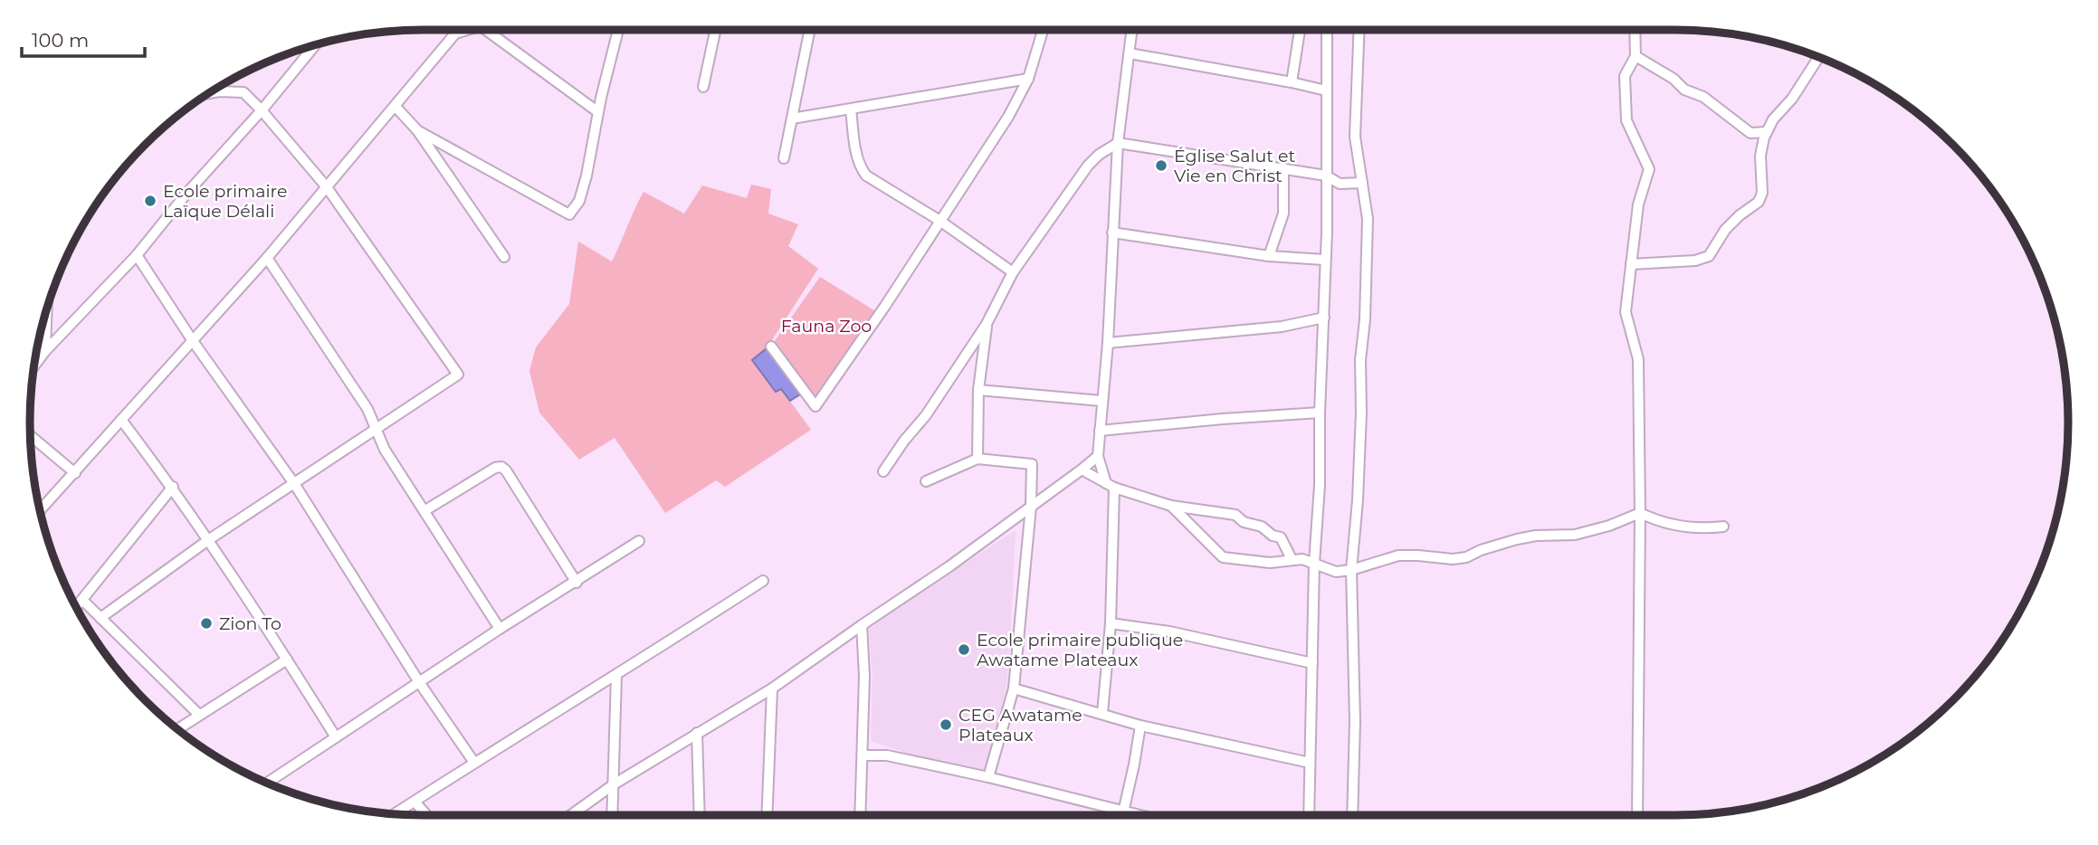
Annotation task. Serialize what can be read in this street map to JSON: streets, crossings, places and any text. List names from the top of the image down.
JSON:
{
  "parks": ["Fauna Zoo"],
  "places": [
    "Église Salut et Vie en Christ",
    "Ecole primaire Laïque Délali",
    "Zion To",
    "Ecole primaire publique Awatame Plateaux",
    "CEG Awatame Plateaux"
  ],
  "scale_bar": "100 m"
}
